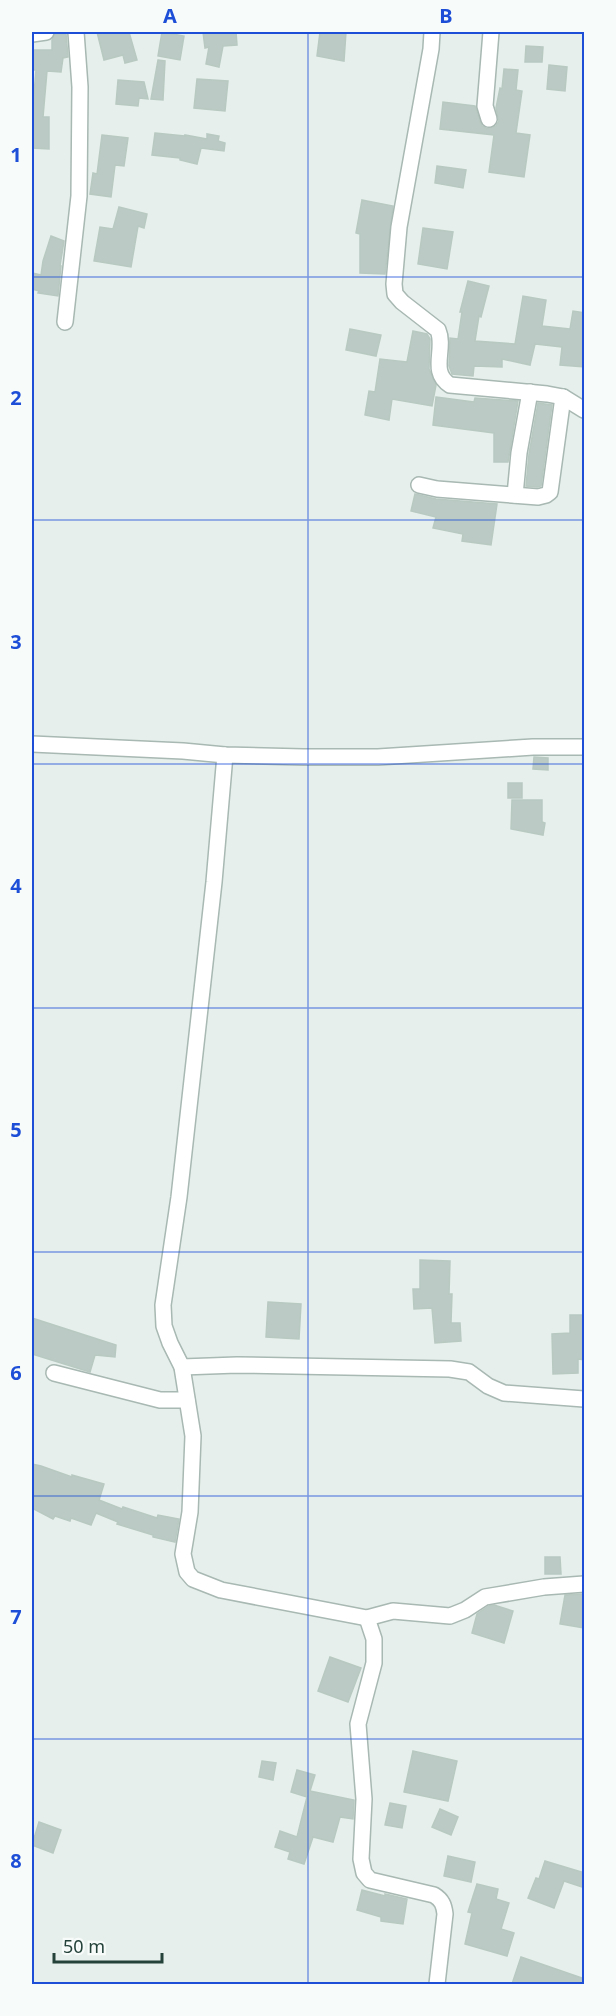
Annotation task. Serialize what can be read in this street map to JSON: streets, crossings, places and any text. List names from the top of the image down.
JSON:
{
  "scale_bar": "50 m",
  "grid": {
    "columns": ["A", "B"],
    "rows": [
      "1",
      "2",
      "3",
      "4",
      "5",
      "6",
      "7",
      "8"
    ]
  }
}
